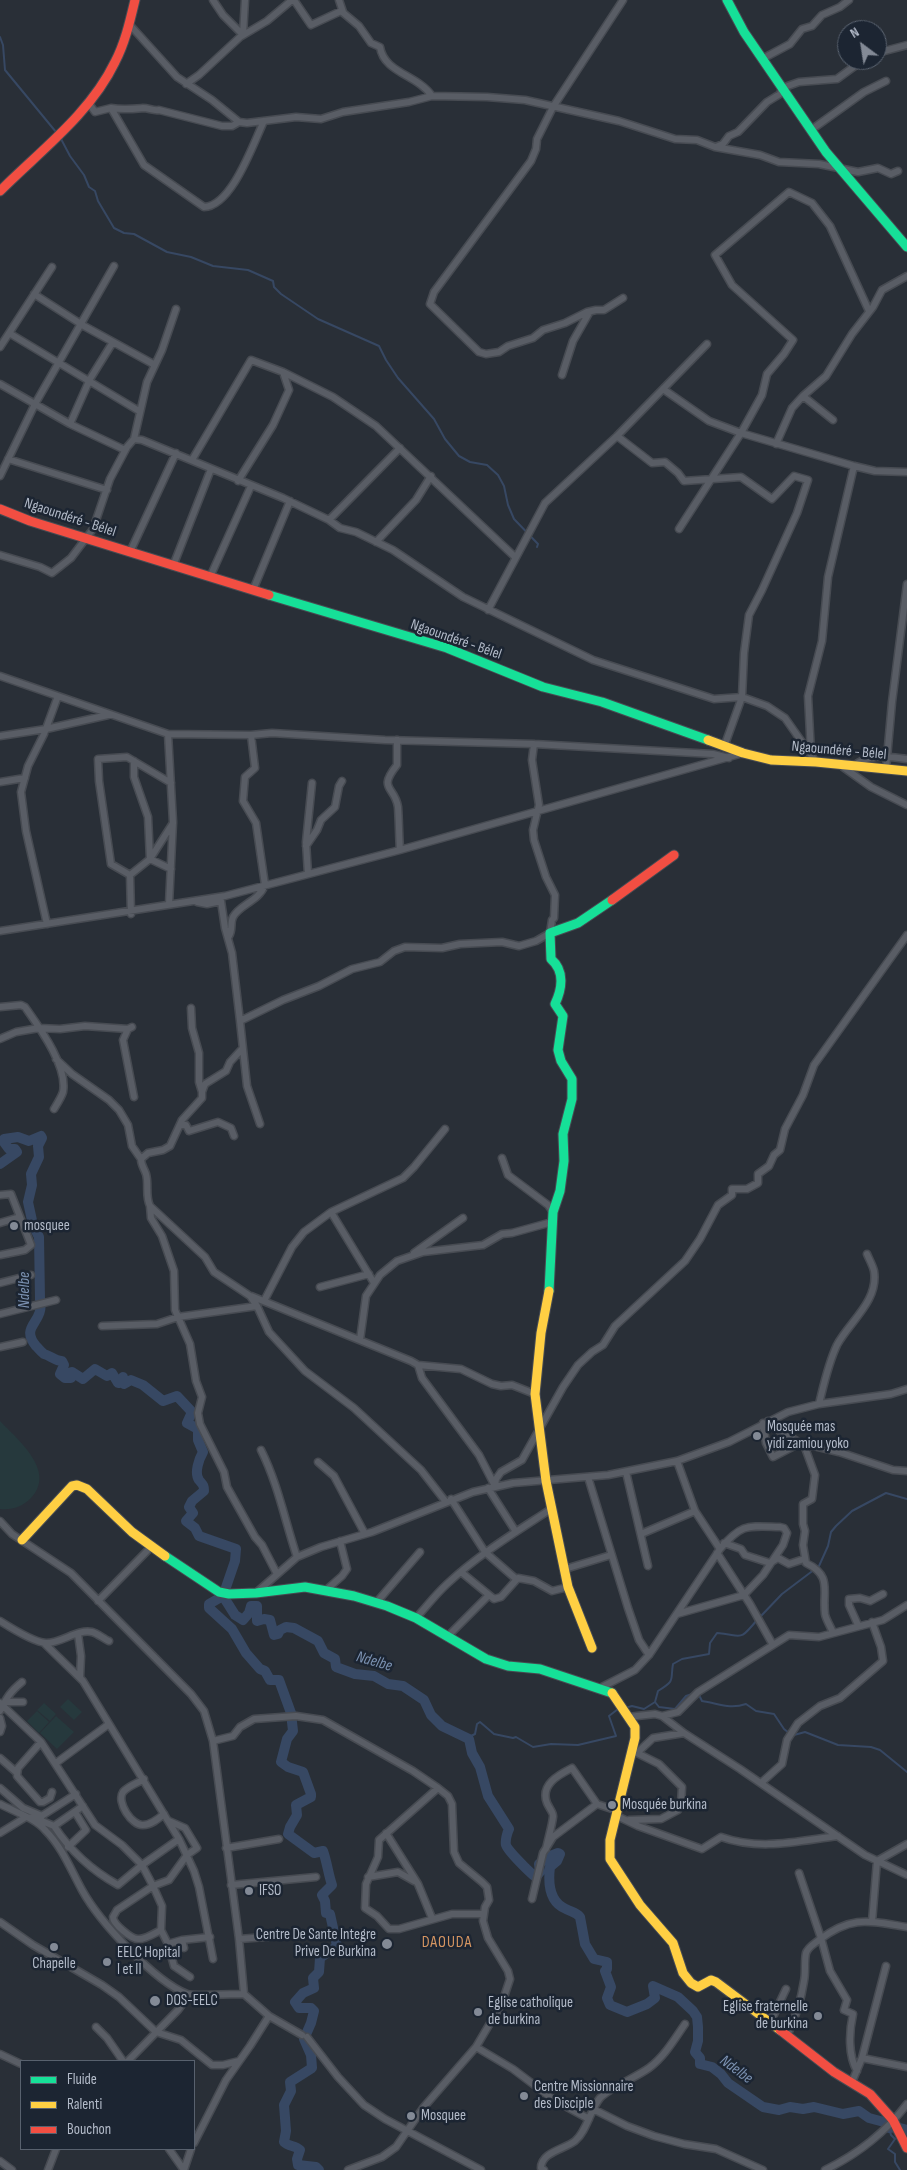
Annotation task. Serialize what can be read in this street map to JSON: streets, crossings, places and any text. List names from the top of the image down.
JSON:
{
  "streets": {
    "street": ["Ngaoundéré - Bélel"]
  },
  "districts": ["DAOUDA"],
  "water": ["Ndelbe"],
  "places": [
    "mosquee",
    "Mosquée mas yidi zamiou yoko",
    "Mosquée burkina",
    "IFSO",
    "Centre De Sante Integre Prive De Burkina",
    "Chapelle",
    "EELC Hopital I et II",
    "DOS-EELC",
    "Eglise catholique de burkina",
    "Eglise fraternelle de burkina",
    "Centre Missionnaire des Disciple",
    "Mosquee"
  ],
  "legend": ["Fluide", "Ralenti", "Bouchon"],
  "north": "top left"
}
